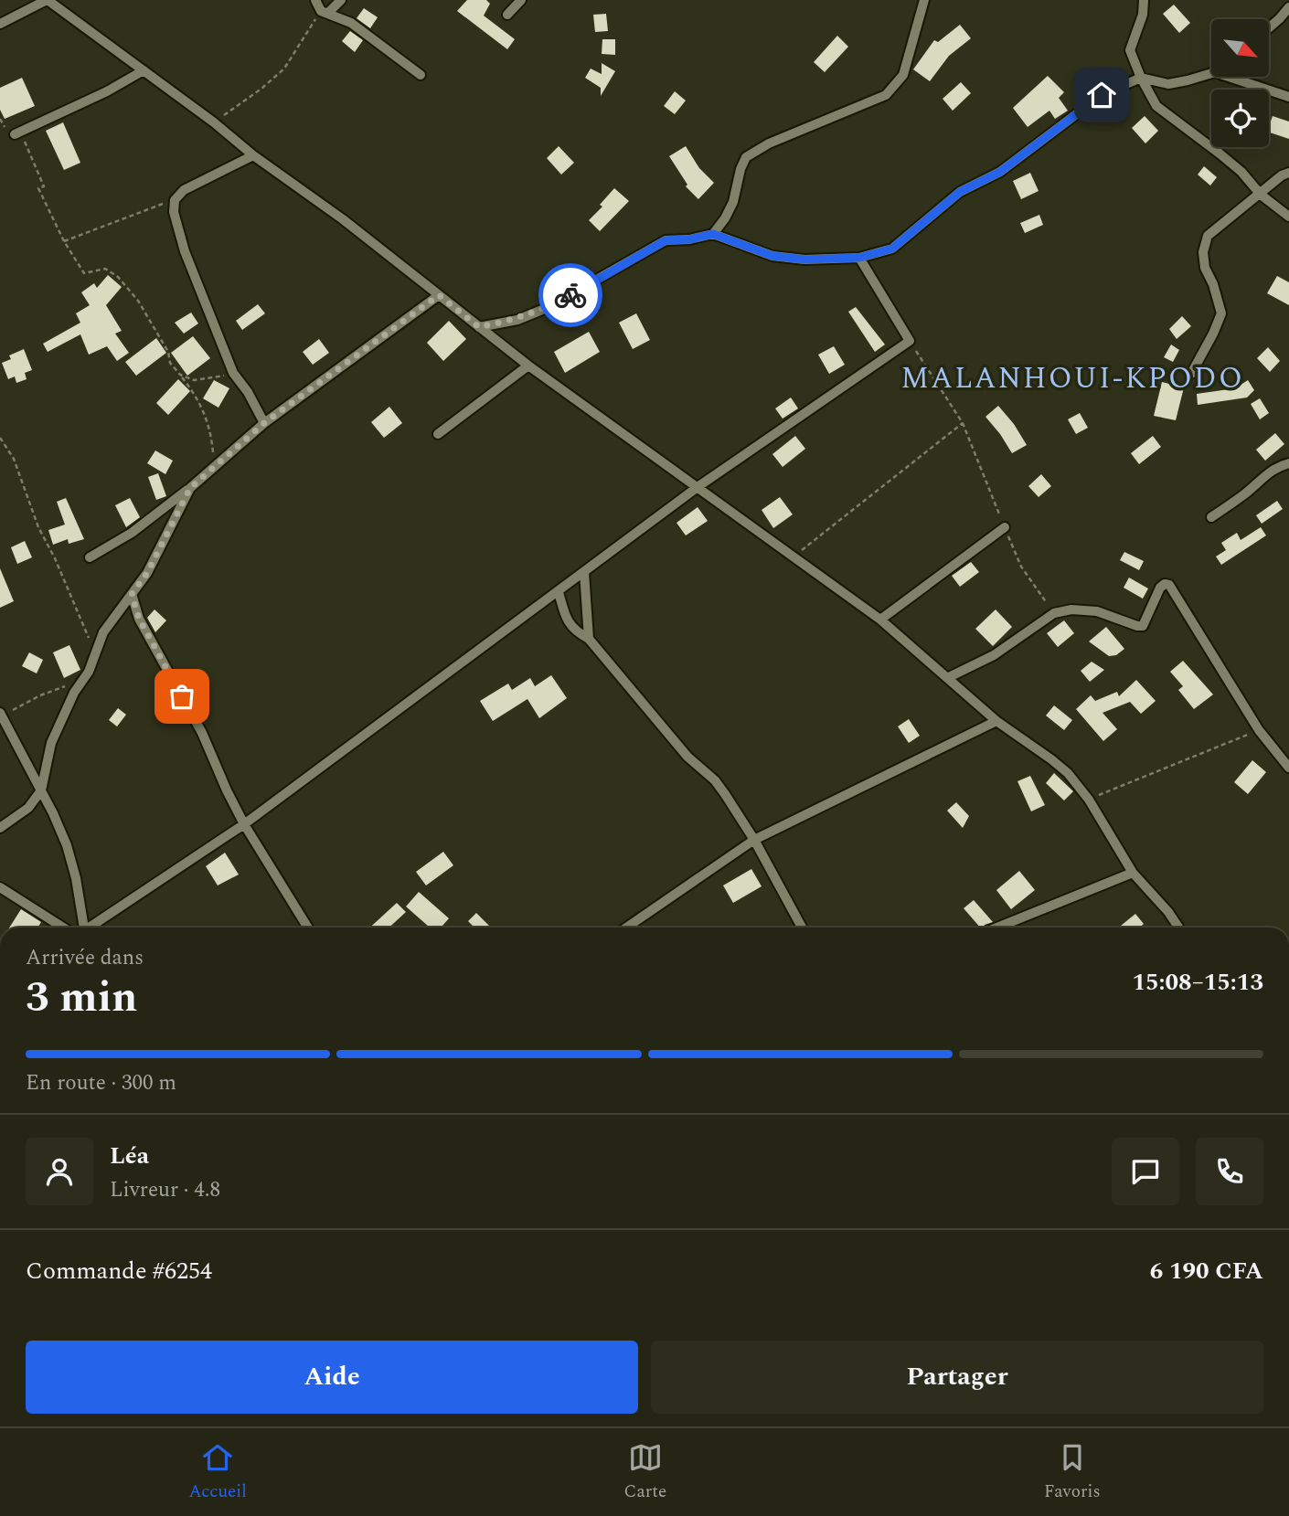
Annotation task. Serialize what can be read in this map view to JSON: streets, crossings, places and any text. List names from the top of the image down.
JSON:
{
  "districts": ["MALANHOUI-KPODO"],
  "north": "bottom right",
  "page": {
    "heading": ["3 min", "Arrivée dans", "15:08–15:13"],
    "panel": [
      "Léa",
      "Livreur · 4.8",
      "Commande #6254",
      "6 190 CFA"
    ],
    "bar": "En route · 300 m",
    "buttons": ["Aide", "Partager"],
    "tabs": ["Accueil", "Carte", "Favoris"]
  }
}
